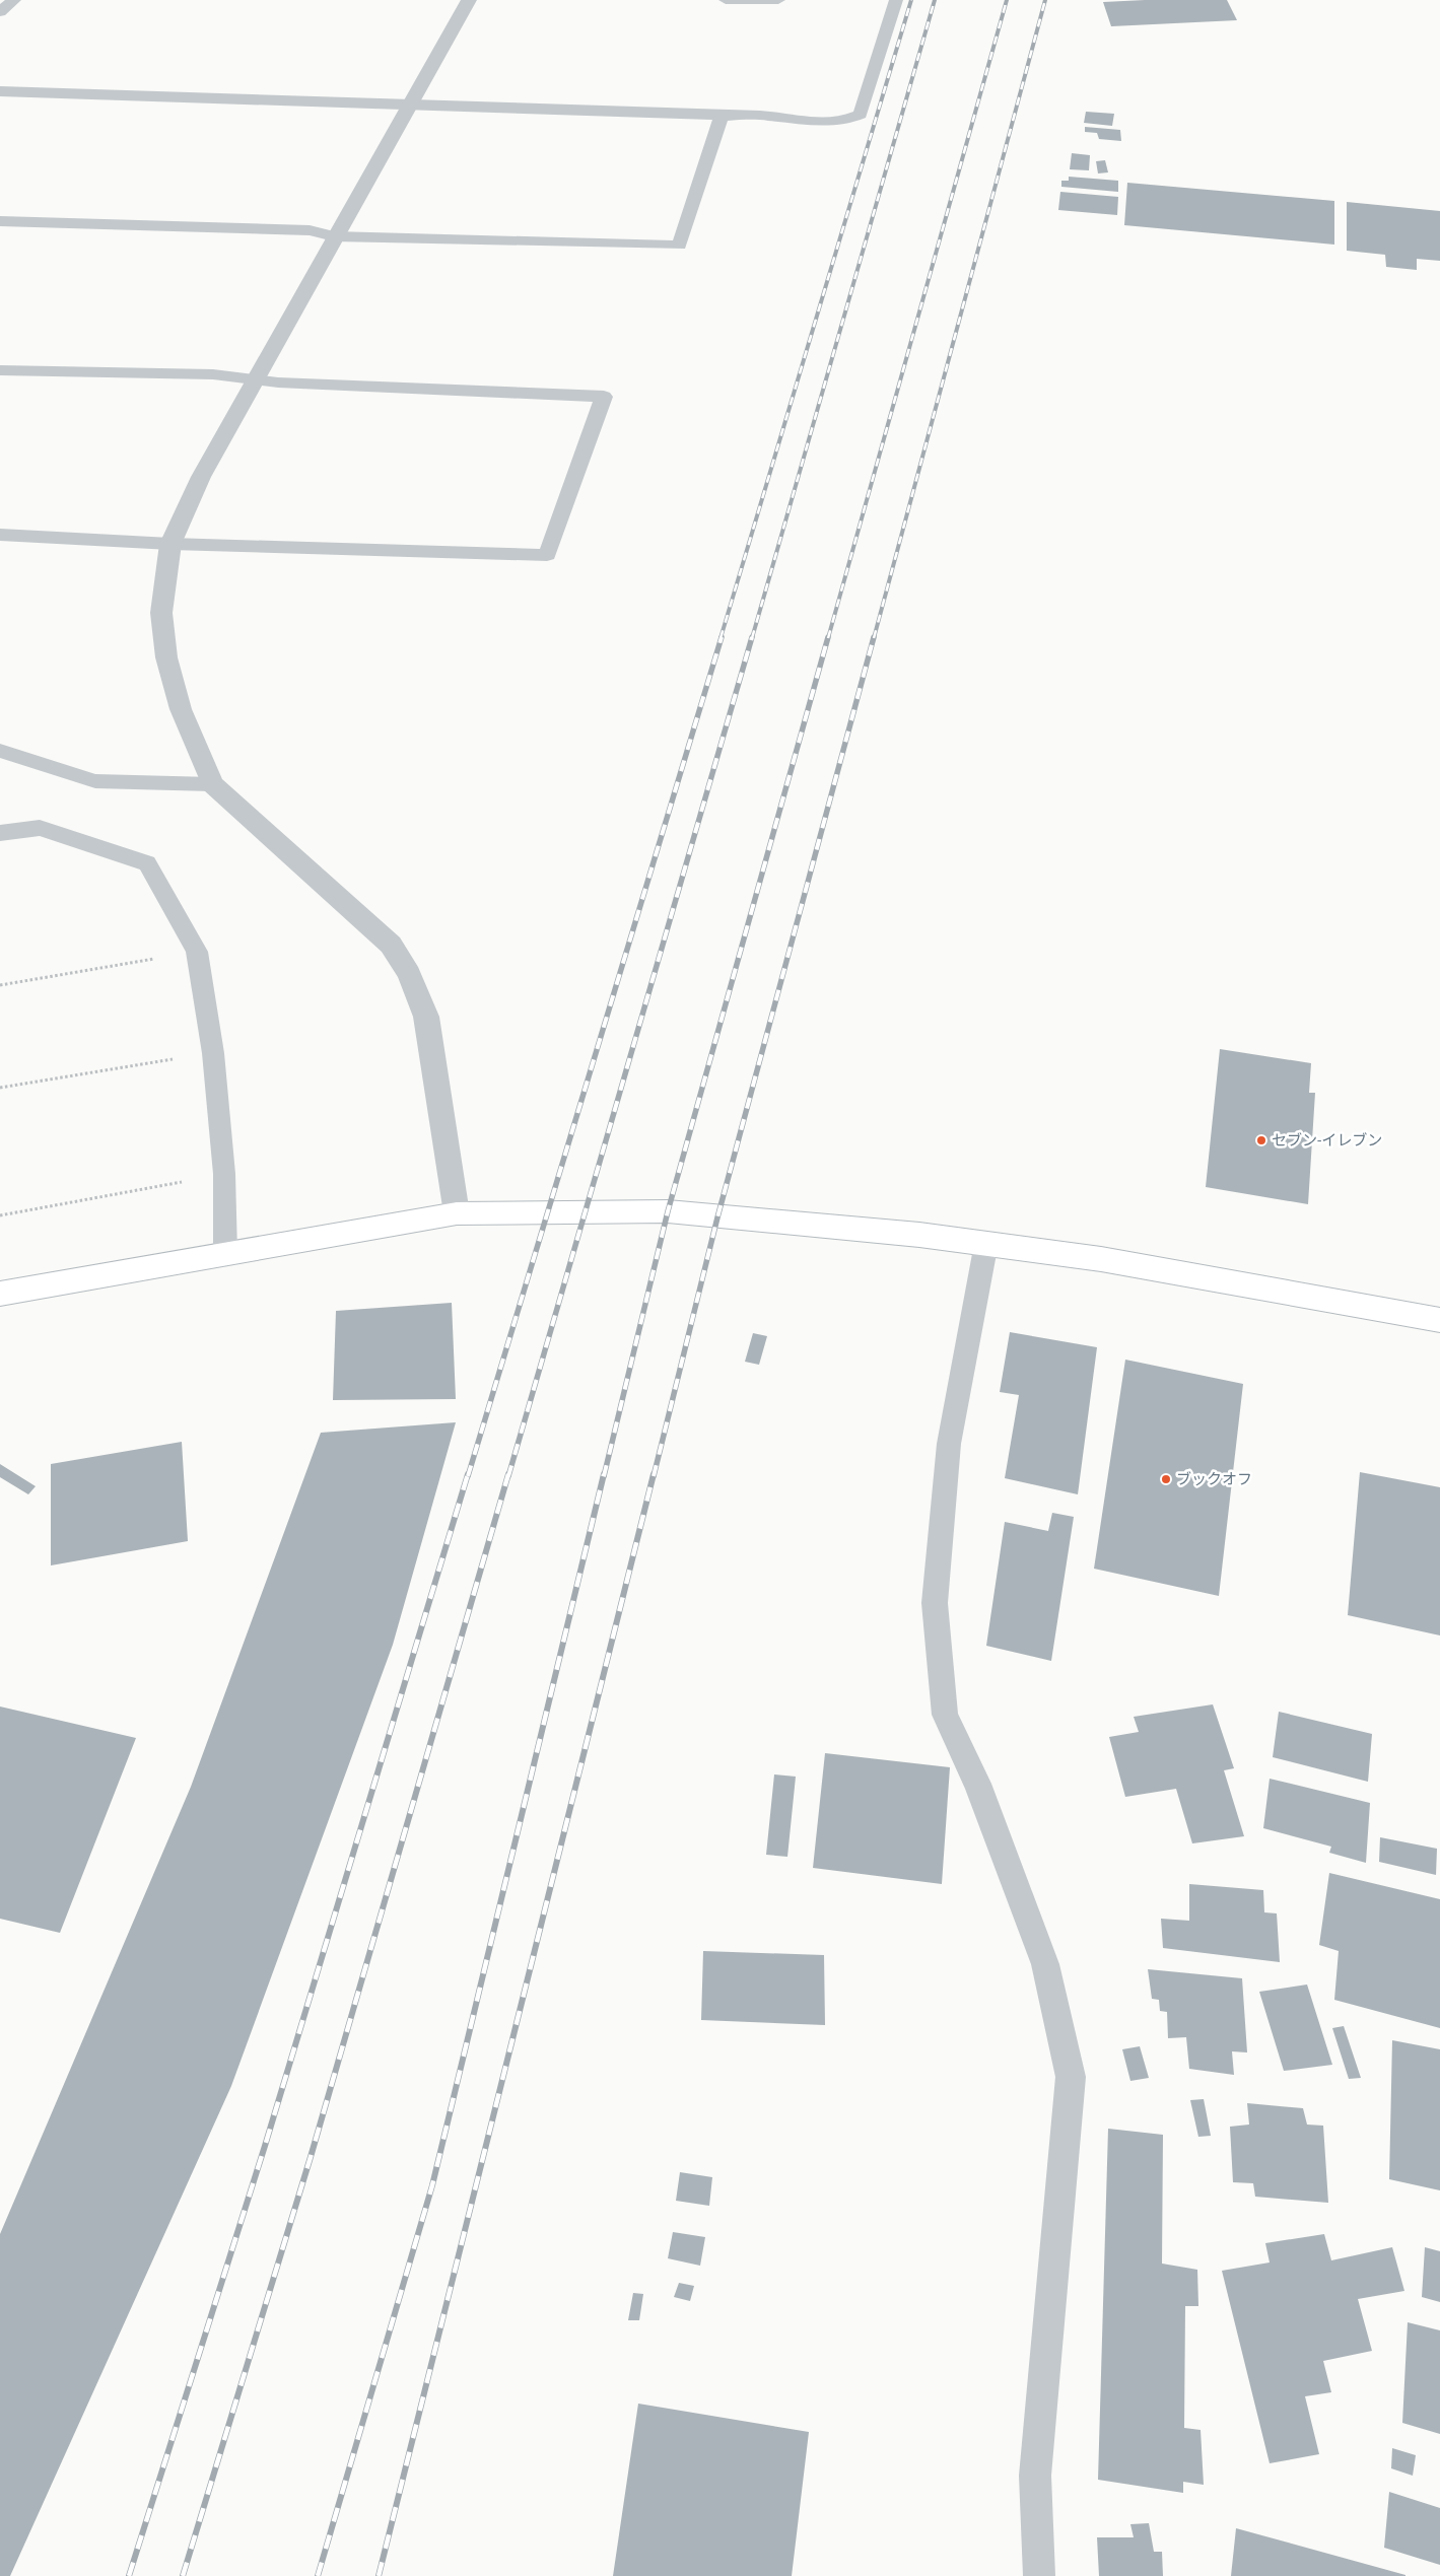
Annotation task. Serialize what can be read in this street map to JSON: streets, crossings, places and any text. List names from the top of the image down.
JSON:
{
  "places": ["セブン-イレブン", "ブックオフ"]
}
